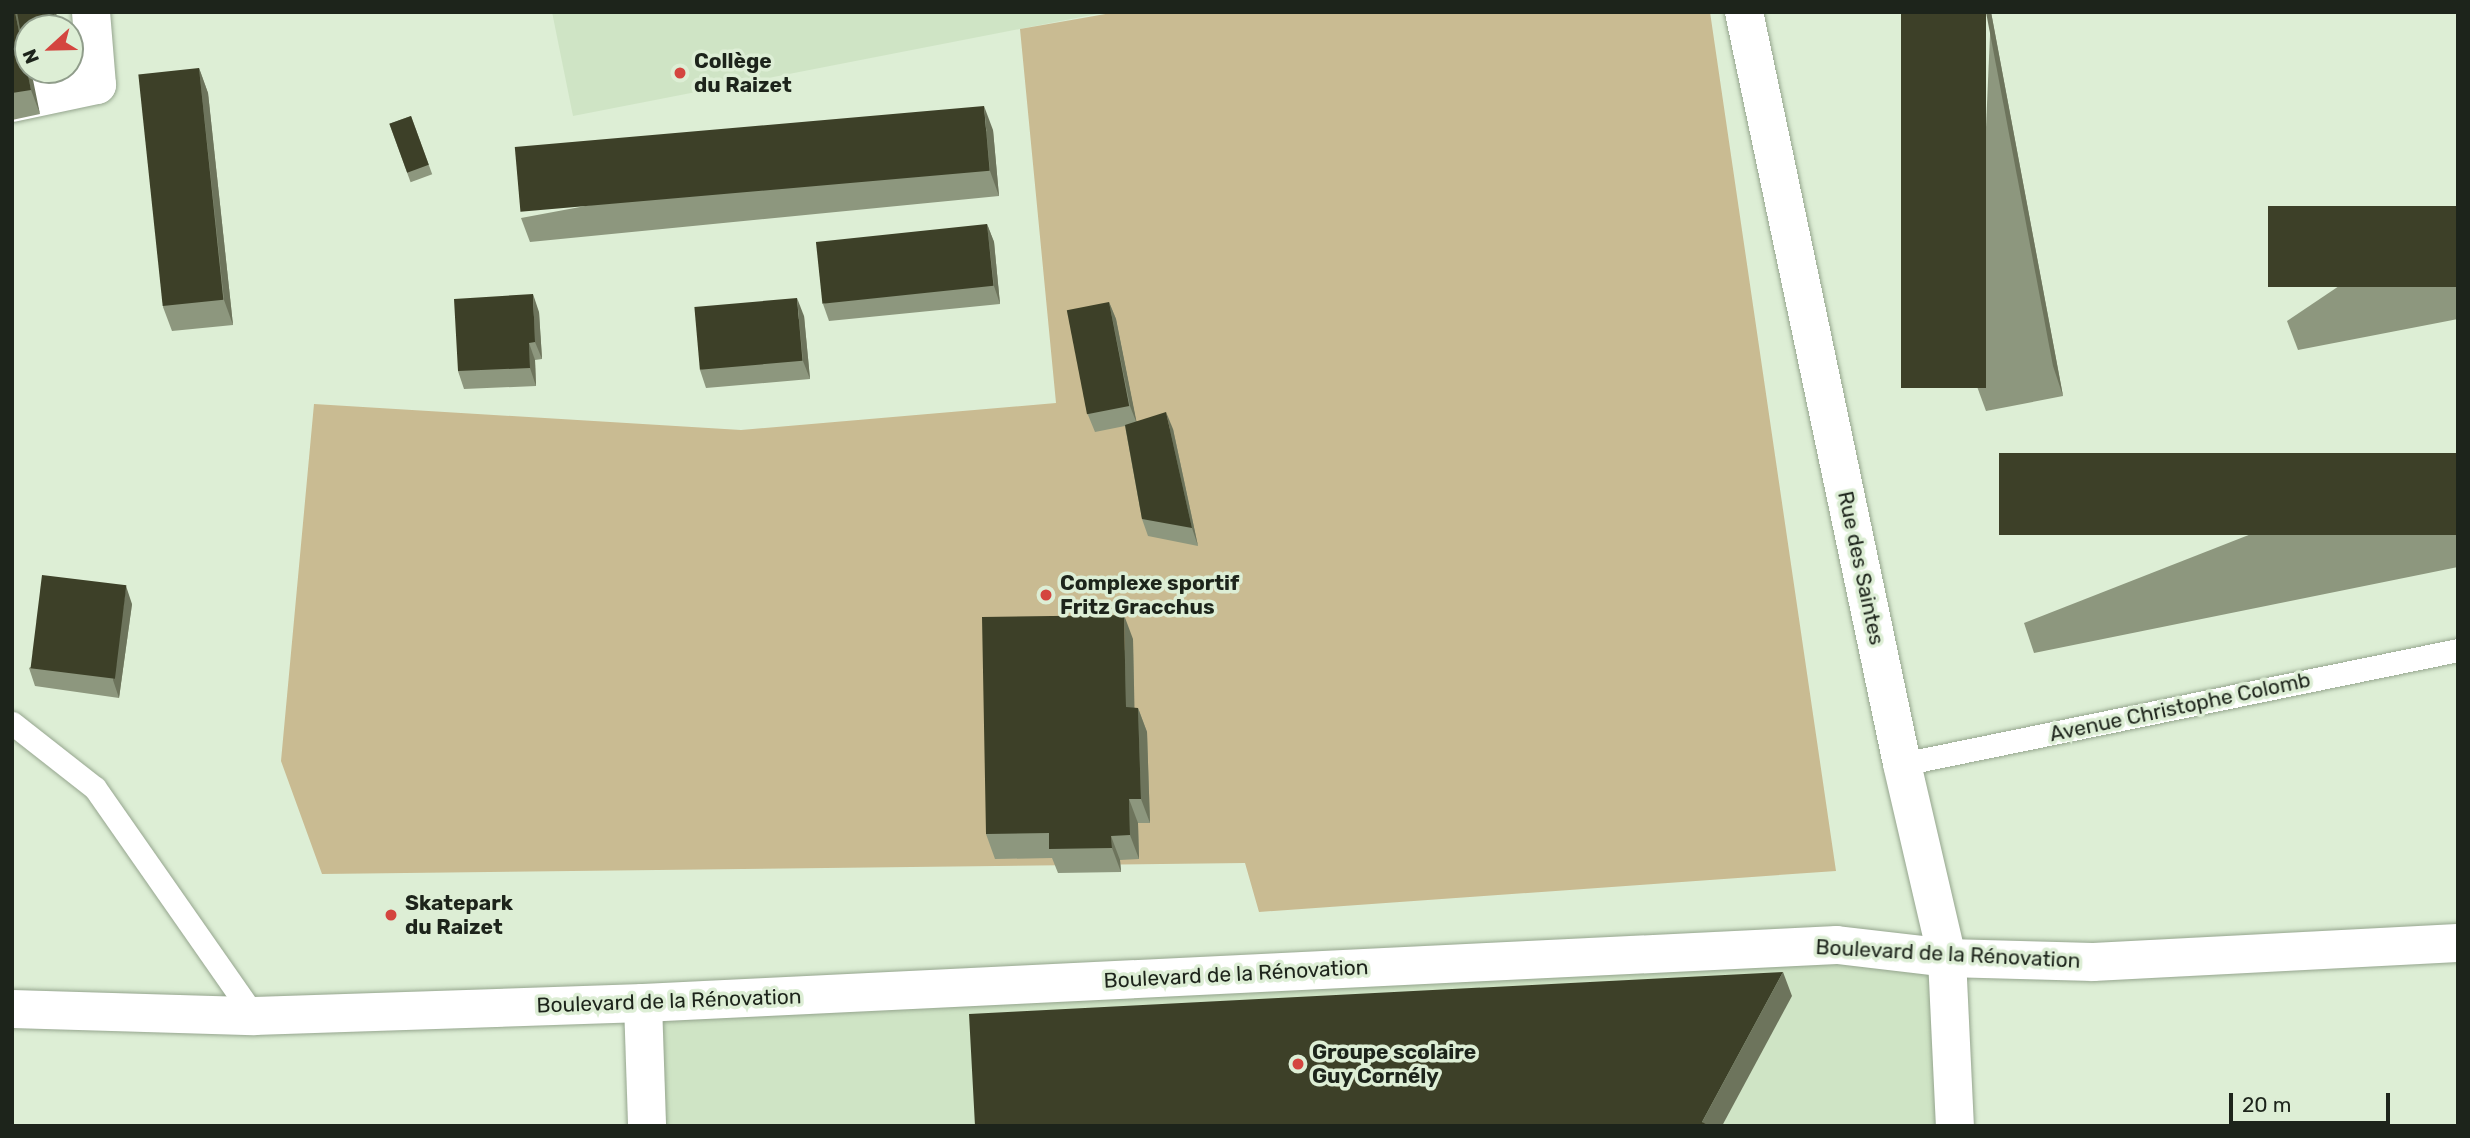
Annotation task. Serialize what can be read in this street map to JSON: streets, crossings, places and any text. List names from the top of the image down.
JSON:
{
  "streets": {
    "street": ["Rue des Saintes", "Boulevard de la Rénovation"],
    "lane": ["Avenue Christophe Colomb"]
  },
  "crossings": [
    ["Rue des Saintes", "Avenue Christophe Colomb"],
    ["Rue des Saintes", "Boulevard de la Rénovation"]
  ],
  "places": [
    "Collège du Raizet",
    "Complexe sportif Fritz Gracchus",
    "Skatepark du Raizet",
    "Groupe scolaire Guy Cornély"
  ],
  "scale_bar": "20 m",
  "north": "left"
}
